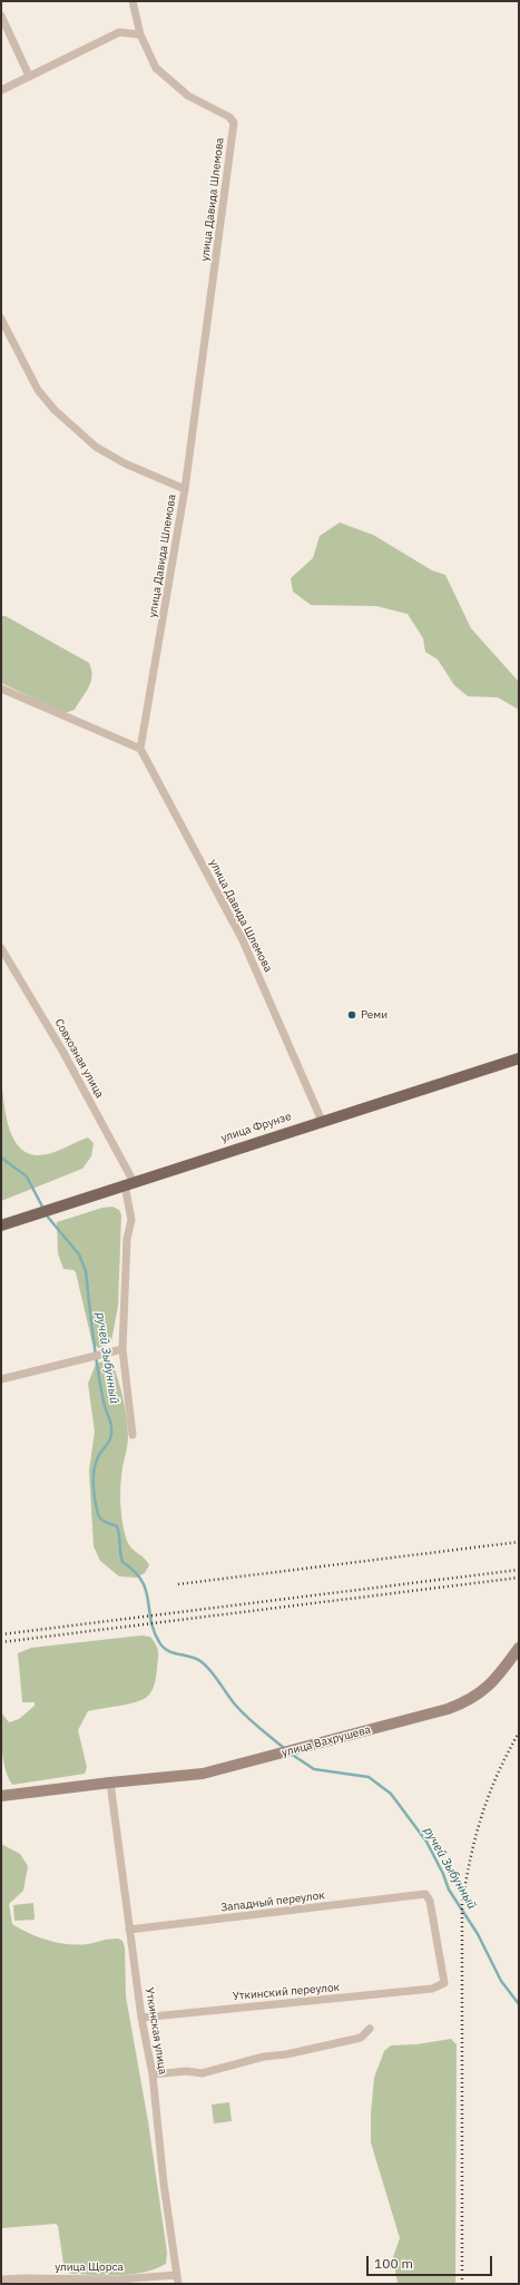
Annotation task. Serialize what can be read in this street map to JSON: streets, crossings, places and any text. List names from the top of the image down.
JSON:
{
  "streets": {
    "main road": ["улица Фрунзе", "улица Вахрушева"],
    "street": [
      "улица Давида Шлемова",
      "Совхозная улица",
      "Западный переулок",
      "Уткинский переулок",
      "Уткинская улица",
      "улица Щорса"
    ]
  },
  "crossings": [
    ["улица Давида Шлемова", "улица Фрунзе"],
    ["Совхозная улица", "улица Фрунзе"],
    ["улица Вахрушева", "Уткинская улица"],
    ["Западный переулок", "Уткинский переулок"],
    ["Западный переулок", "Уткинская улица"],
    ["Уткинский переулок", "Уткинская улица"],
    ["Уткинская улица", "улица Щорса"]
  ],
  "water": ["ручей Зыбунный"],
  "places": ["Реми"],
  "scale_bar": "100 m"
}
